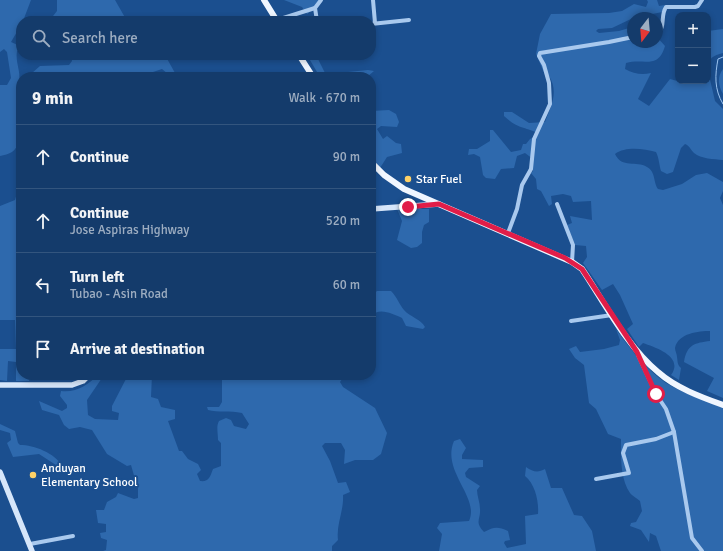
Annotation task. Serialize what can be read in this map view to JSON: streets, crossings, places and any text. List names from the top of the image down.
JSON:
{
  "places": ["Star Fuel", "Anduyan Elementary School"],
  "north": "bottom",
  "page": {
    "map_buttons": ["+", "−"],
    "search": "Search here",
    "heading": ["9 min", "Walk · 670 m"],
    "list": [
      ["Continue", "90 m"],
      ["Continue", "Jose Aspiras Highway", "520 m"],
      ["Turn left", "Tubao - Asin Road", "60 m"],
      "Arrive at destination"
    ]
  }
}
